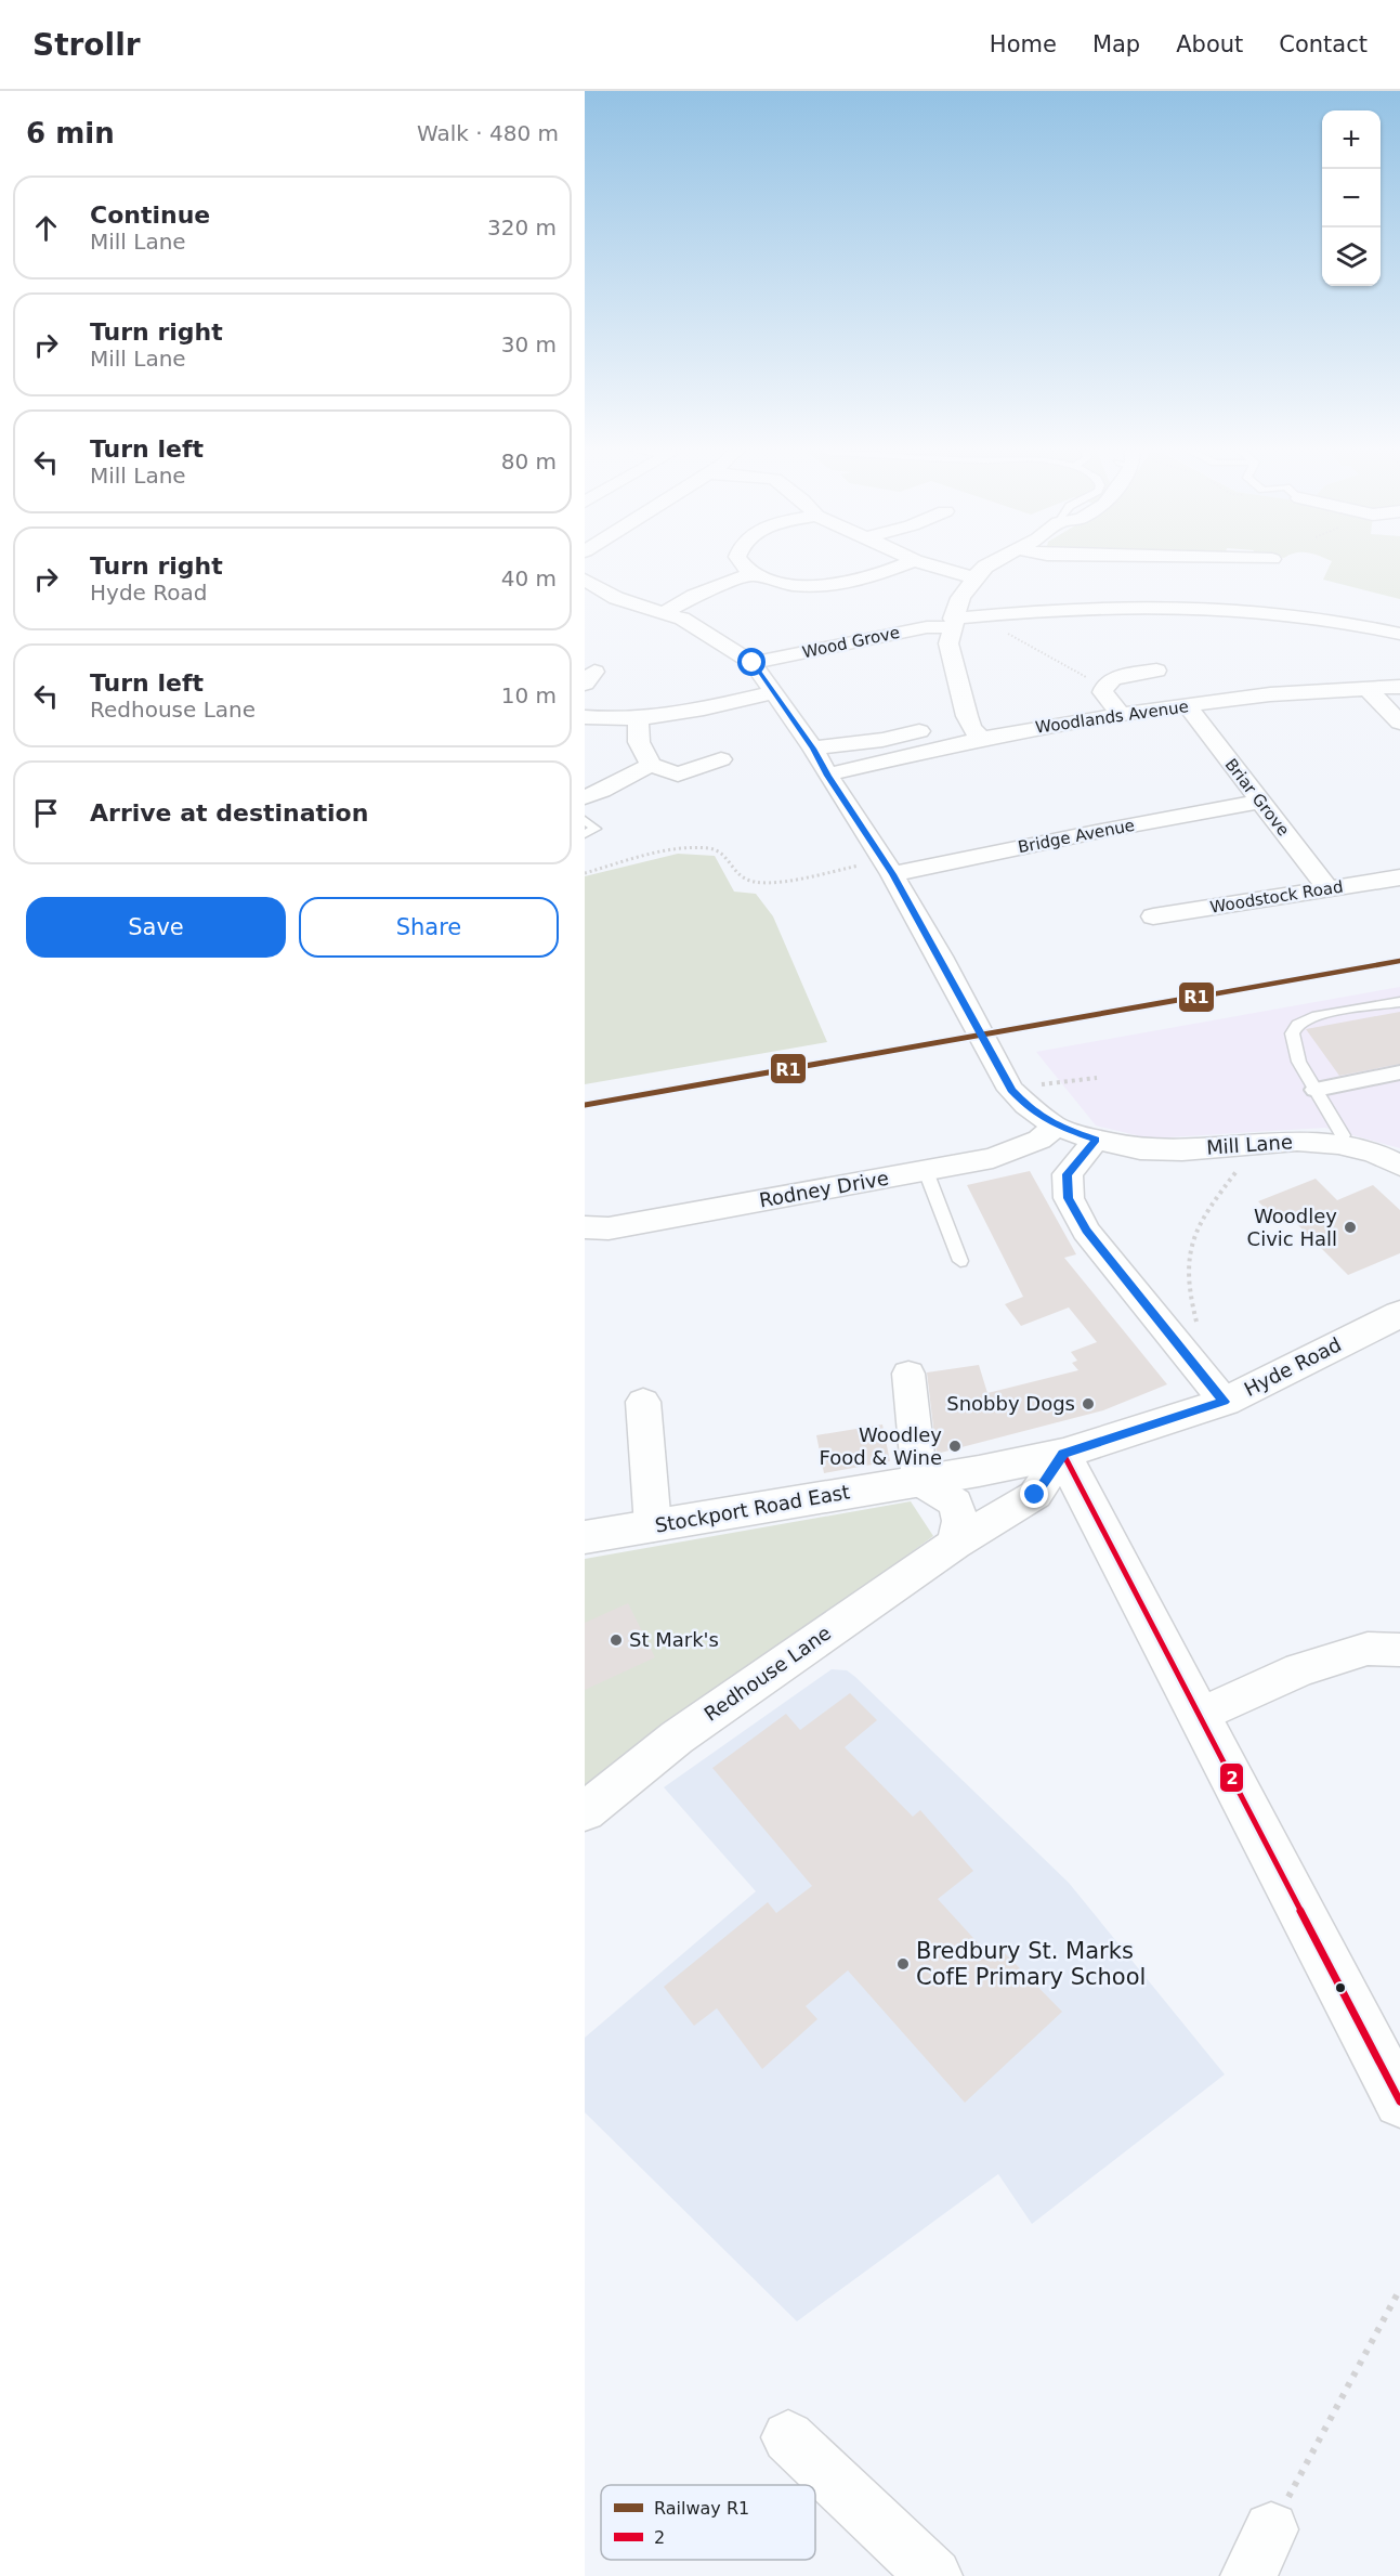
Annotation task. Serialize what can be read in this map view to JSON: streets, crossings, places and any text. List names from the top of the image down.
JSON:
{
  "streets": {
    "main road": ["Hyde Road", "Stockport Road East"],
    "street": [
      "Wood Grove",
      "Woodlands Avenue",
      "Briar Grove",
      "Bridge Avenue",
      "Woodstock Road",
      "Mill Lane",
      "Rodney Drive",
      "Redhouse Lane"
    ]
  },
  "crossings": [
    ["Wood Grove", "Mill Lane"],
    ["Woodlands Avenue", "Briar Grove"],
    ["Woodlands Avenue", "Mill Lane"],
    ["Briar Grove", "Bridge Avenue"],
    ["Briar Grove", "Woodstock Road"],
    ["Bridge Avenue", "Mill Lane"],
    ["Mill Lane", "Rodney Drive"],
    ["Hyde Road", "Stockport Road East"],
    ["Hyde Road", "Redhouse Lane"]
  ],
  "places": [
    "Woodley Civic Hall",
    "Snobby Dogs",
    "Woodley Food & Wine",
    "St Mark's",
    "Bredbury St. Marks CofE Primary School"
  ],
  "lines": ["rail line R1", "transit line 2"],
  "legend": ["Railway R1", "2"],
  "page": {
    "header": "Strollr",
    "nav": [
      "Home",
      "Map",
      "About",
      "Contact"
    ],
    "heading": ["6 min", "Walk · 480 m"],
    "map_buttons": ["+", "−"],
    "list": [
      ["Continue", "Mill Lane", "320 m"],
      ["Turn right", "Mill Lane", "30 m"],
      ["Turn left", "Mill Lane", "80 m"],
      ["Turn right", "Hyde Road", "40 m"],
      ["Turn left", "Redhouse Lane", "10 m"],
      "Arrive at destination"
    ],
    "buttons": ["Save", "Share"]
  }
}
